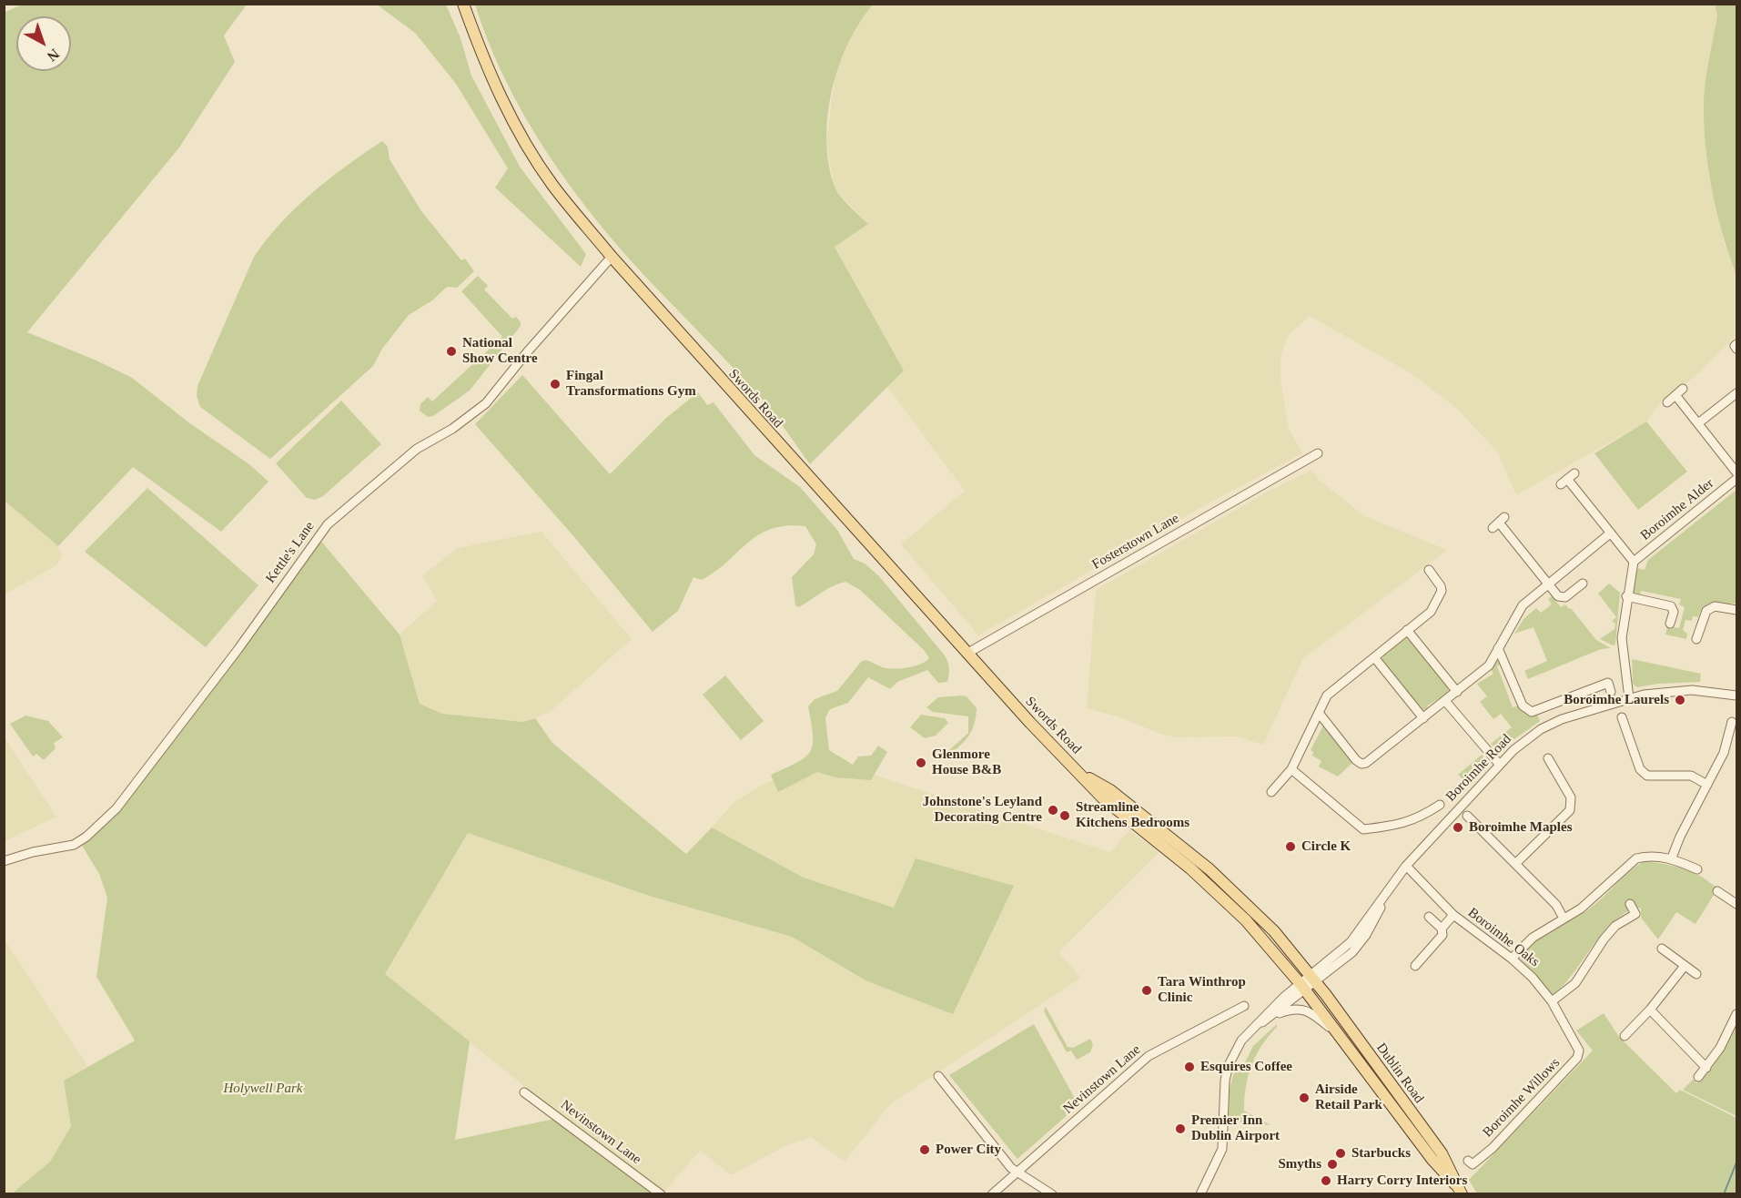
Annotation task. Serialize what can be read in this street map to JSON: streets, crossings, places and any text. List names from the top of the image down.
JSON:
{
  "streets": {
    "main road": ["Swords Road", "Dublin Road"],
    "street": [
      "Boroimhe Alder",
      "Fosterstown Lane",
      "Kettle's Lane",
      "Boroimhe Road",
      "Boroimhe Oaks",
      "Nevinstown Lane",
      "Boroimhe Willows"
    ]
  },
  "crossings": [
    ["Swords Road", "Fosterstown Lane"],
    ["Swords Road", "Kettle's Lane"],
    ["Swords Road", "Boroimhe Road"],
    ["Swords Road", "Dublin Road"],
    ["Boroimhe Road", "Boroimhe Oaks"],
    ["Boroimhe Road", "Dublin Road"],
    ["Boroimhe Oaks", "Boroimhe Willows"]
  ],
  "parks": ["Holywell Park"],
  "places": [
    "National Show Centre",
    "Fingal Transformations Gym",
    "Boroimhe Laurels",
    "Glenmore House B&B",
    "Johnstone's Leyland Decorating Centre",
    "Streamline Kitchens Bedrooms",
    "Boroimhe Maples",
    "Circle K",
    "Tara Winthrop Clinic",
    "Esquires Coffee",
    "Airside Retail Park",
    "Premier Inn Dublin Airport",
    "Power City",
    "Starbucks",
    "Smyths",
    "Harry Corry Interiors"
  ],
  "north": "bottom right"
}
